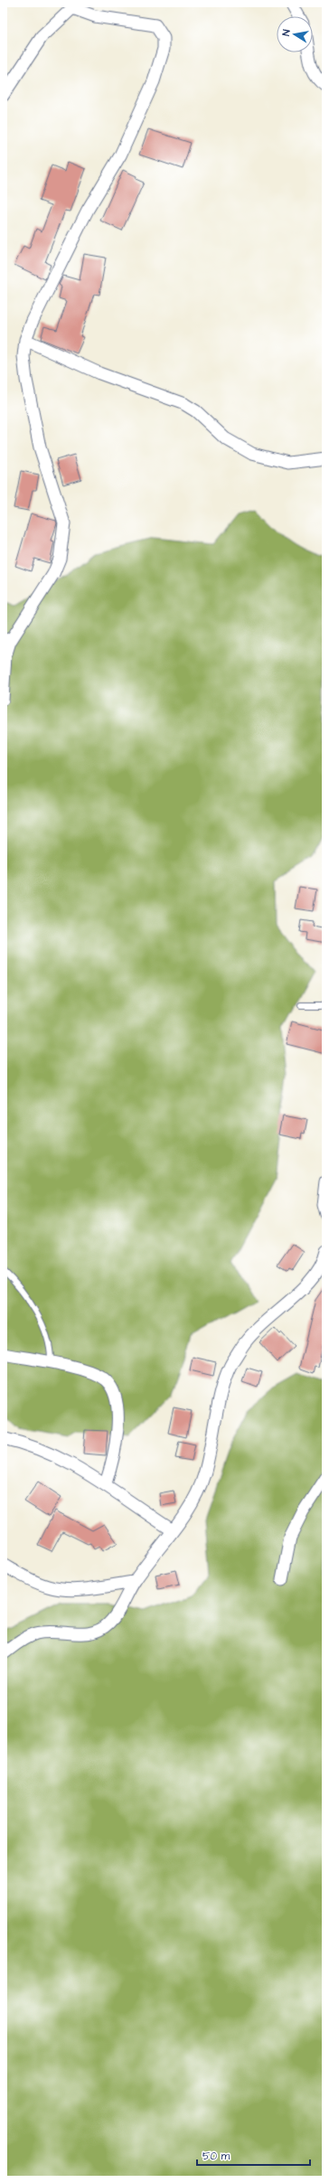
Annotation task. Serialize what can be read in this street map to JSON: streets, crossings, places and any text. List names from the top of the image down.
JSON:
{
  "scale_bar": "50 m",
  "north": "left"
}
